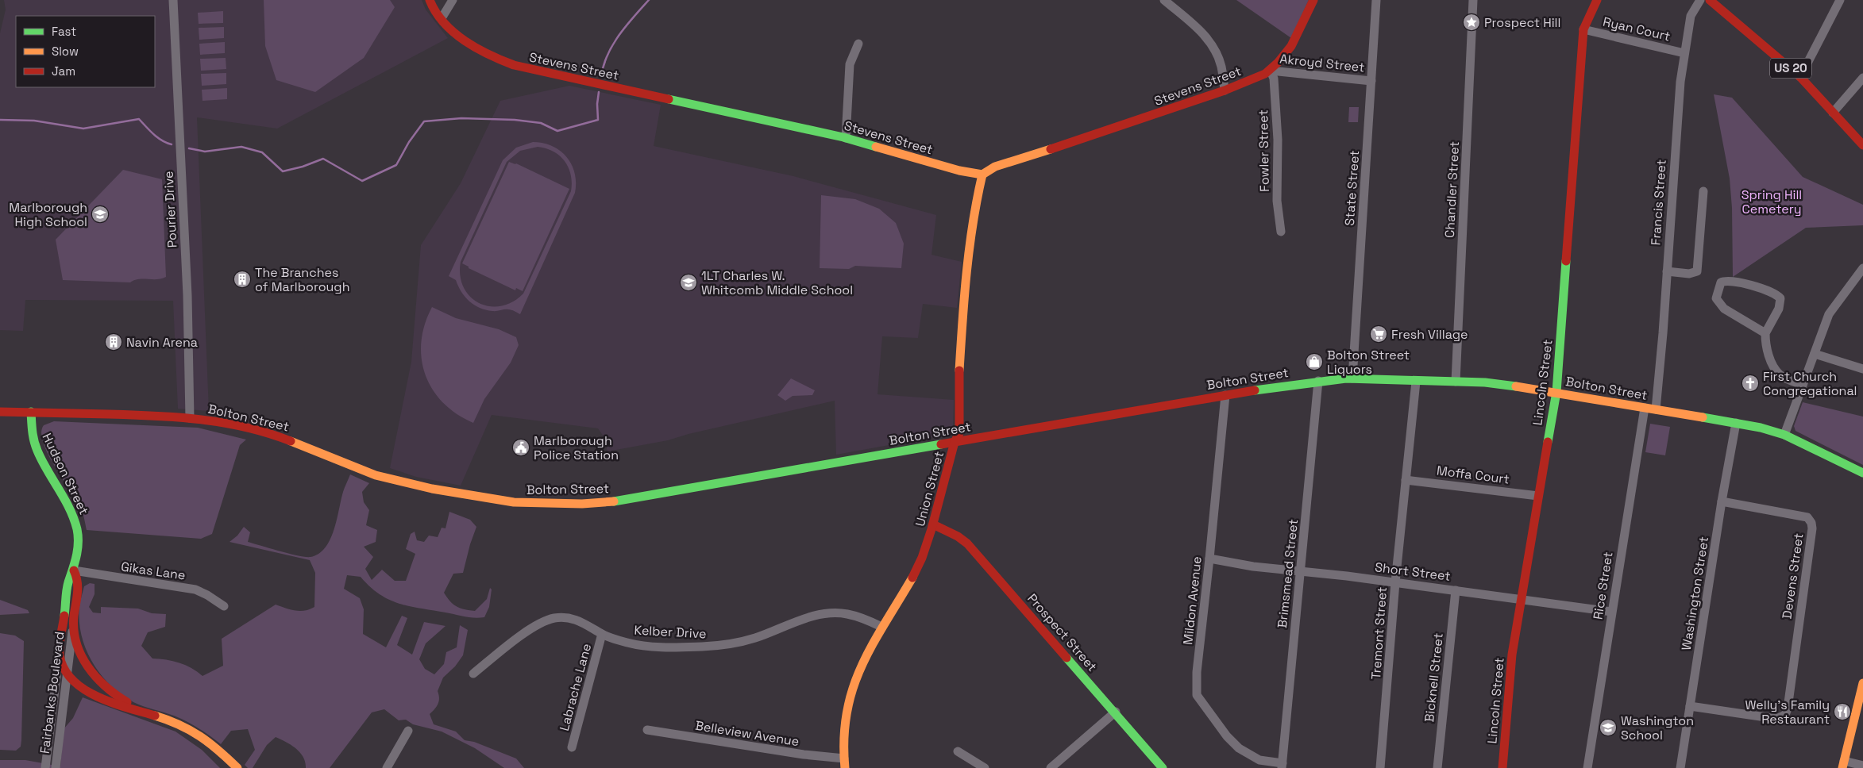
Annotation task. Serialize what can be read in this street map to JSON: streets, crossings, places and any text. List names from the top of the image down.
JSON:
{
  "streets": {
    "main road": [
      "Stevens Street",
      "US 20",
      "Bolton Street",
      "Lincoln Street",
      "Hudson Street",
      "Union Street",
      "Prospect Street"
    ],
    "street": [
      "Ryan Court",
      "Akroyd Street",
      "Fowler Street",
      "State Street",
      "Chandler Street",
      "Francis Street",
      "Pourier Drive",
      "Moffa Court",
      "Gikas Lane",
      "Short Street",
      "Brimsmead Street",
      "Devens Street",
      "Rice Street",
      "Washington Street",
      "Mildon Avenue",
      "Kelber Drive",
      "Tremont Street",
      "Bicknell Street",
      "Labrache Lane",
      "Fairbanks Boulevard",
      "Belleview Avenue"
    ]
  },
  "crossings": [
    ["Ryan Court", "Francis Street"],
    ["Ryan Court", "Lincoln Street"],
    ["Akroyd Street", "Stevens Street"],
    ["Akroyd Street", "Fowler Street"],
    ["Akroyd Street", "State Street"],
    ["Stevens Street", "Fowler Street"],
    ["Stevens Street", "Union Street"],
    ["State Street", "Bolton Street"],
    ["Chandler Street", "Bolton Street"],
    ["Francis Street", "Bolton Street"],
    ["Pourier Drive", "Bolton Street"],
    ["Bolton Street", "Lincoln Street"],
    ["Bolton Street", "Hudson Street"],
    ["Bolton Street", "Union Street"],
    ["Bolton Street", "Brimsmead Street"],
    ["Bolton Street", "Rice Street"],
    ["Bolton Street", "Washington Street"],
    ["Bolton Street", "Mildon Avenue"],
    ["Bolton Street", "Tremont Street"],
    ["Lincoln Street", "Moffa Court"],
    ["Lincoln Street", "Short Street"],
    ["Hudson Street", "Gikas Lane"],
    ["Hudson Street", "Fairbanks Boulevard"],
    ["Moffa Court", "Tremont Street"],
    ["Union Street", "Kelber Drive"],
    ["Union Street", "Prospect Street"],
    ["Union Street", "Belleview Avenue"],
    ["Short Street", "Brimsmead Street"],
    ["Short Street", "Rice Street"],
    ["Short Street", "Mildon Avenue"],
    ["Short Street", "Tremont Street"],
    ["Short Street", "Bicknell Street"],
    ["Brimsmead Street", "Mildon Avenue"],
    ["Devens Street", "Washington Street"],
    ["Kelber Drive", "Labrache Lane"]
  ],
  "parks": ["Spring Hill Cemetery"],
  "places": {
    "place": ["Prospect Hill"],
    "school or university": ["Marlborough High School", "1LT Charles W. Whitcomb Middle School", "Washington School"],
    "building": ["The Branches of Marlborough", "Navin Arena"],
    "supermarket": ["Fresh Village"],
    "shop": ["Bolton Street Liquors"],
    "church": ["First Church Congregational"],
    "public building": ["Marlborough Police Station"],
    "restaurant": ["Welly's Family Restaurant"]
  },
  "legend": ["Fast", "Slow", "Jam"]
}
